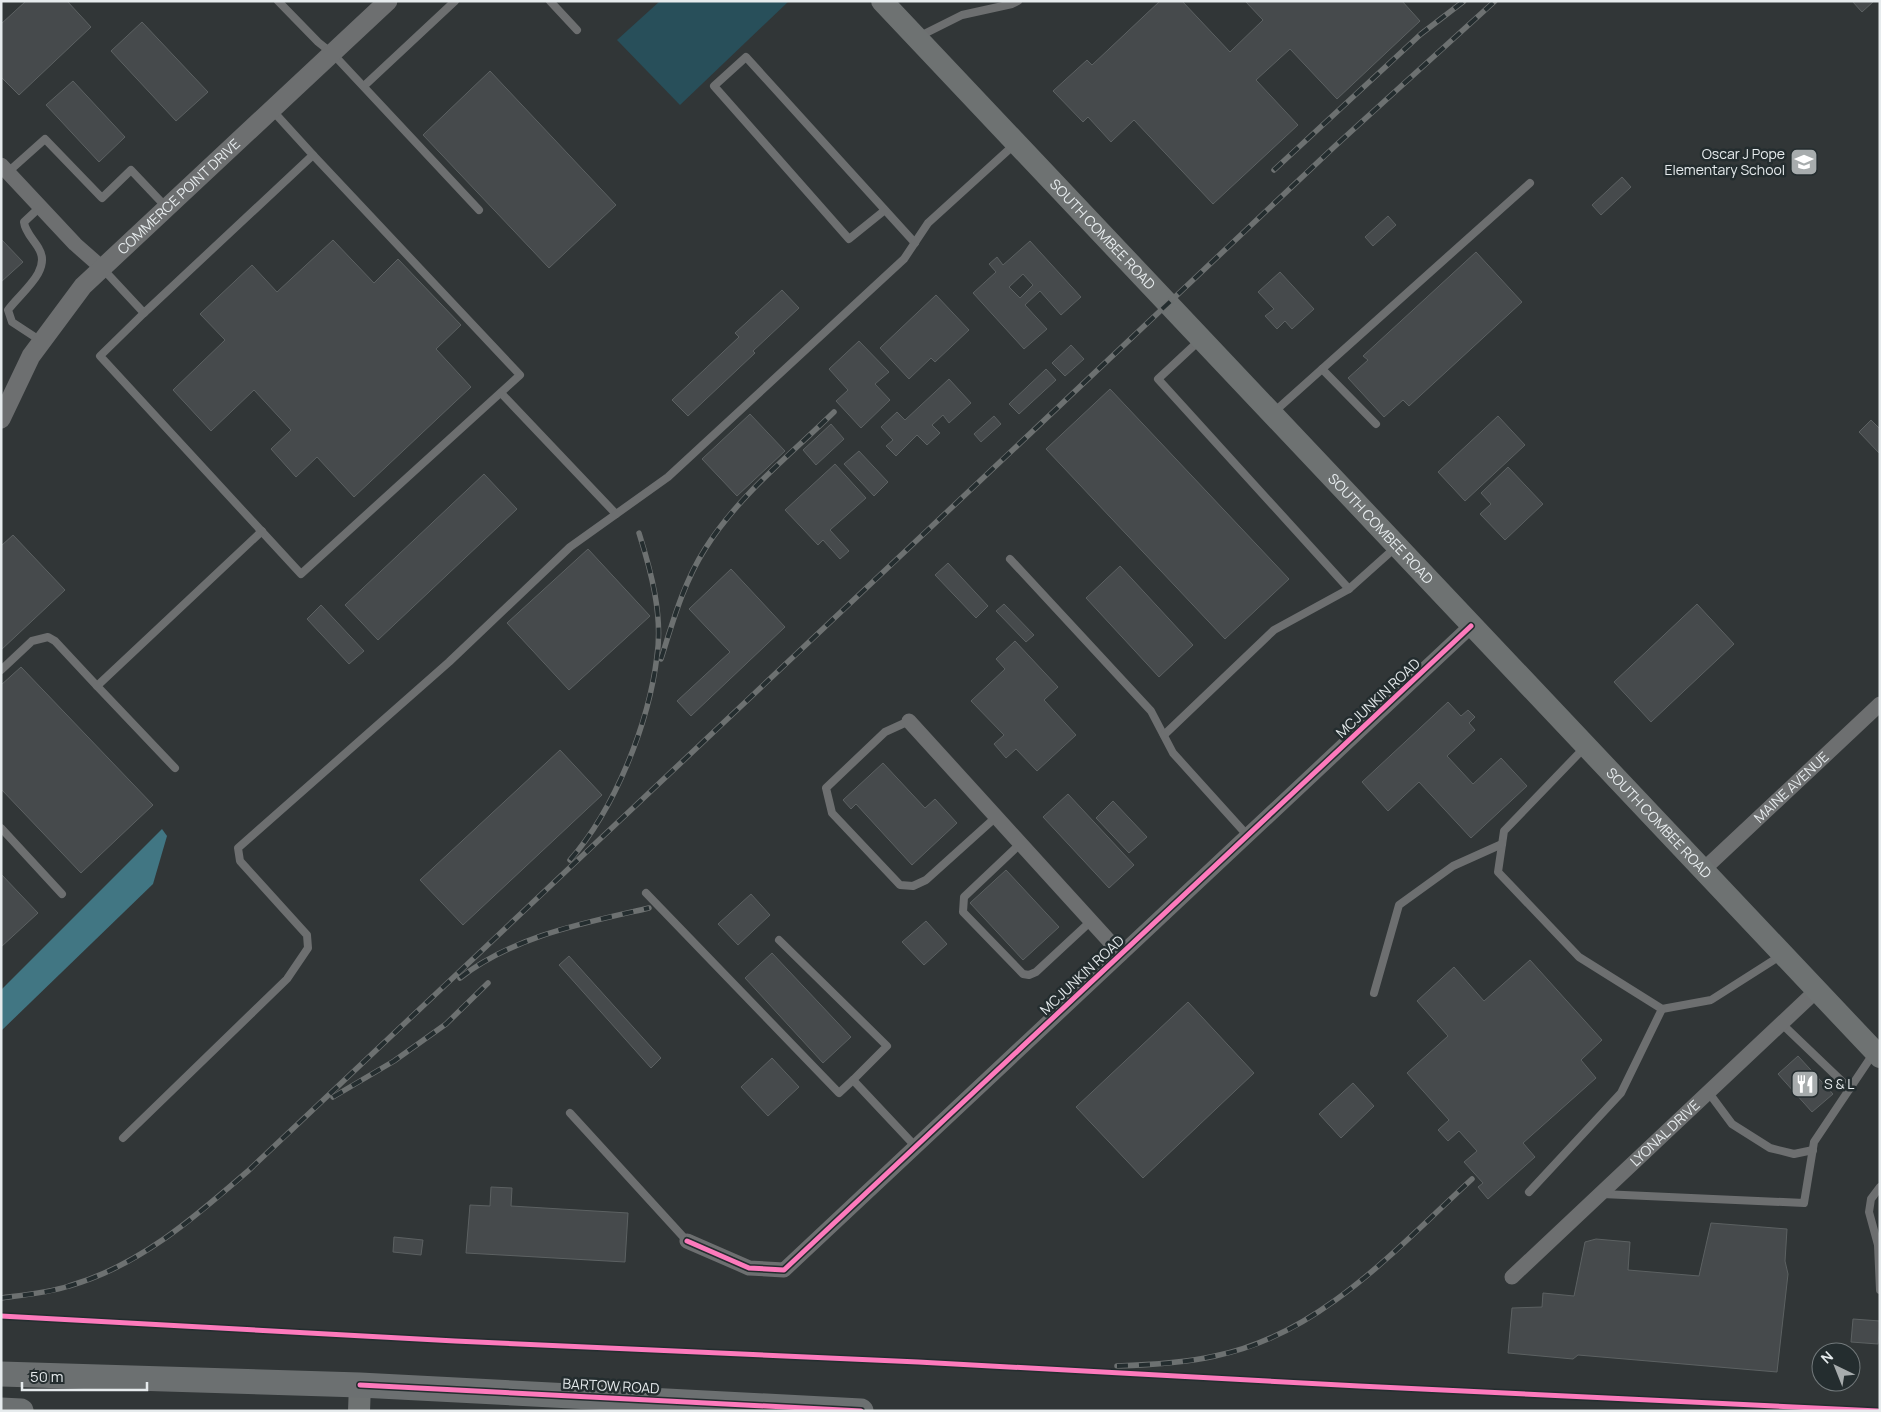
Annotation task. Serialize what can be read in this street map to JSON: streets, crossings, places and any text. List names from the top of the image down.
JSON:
{
  "streets": {
    "main road": ["SOUTH COMBEE ROAD", "BARTOW ROAD"],
    "street": [
      "COMMERCE POINT DRIVE",
      "MCJUNKIN ROAD",
      "MAINE AVENUE",
      "LYONAL DRIVE"
    ]
  },
  "crossings": [
    ["SOUTH COMBEE ROAD", "MCJUNKIN ROAD"],
    ["SOUTH COMBEE ROAD", "MAINE AVENUE"],
    ["SOUTH COMBEE ROAD", "LYONAL DRIVE"]
  ],
  "places": {
    "school or university": ["Oscar J Pope Elementary School"],
    "restaurant": ["S & L"]
  },
  "scale_bar": "50 m",
  "north": "top left"
}
